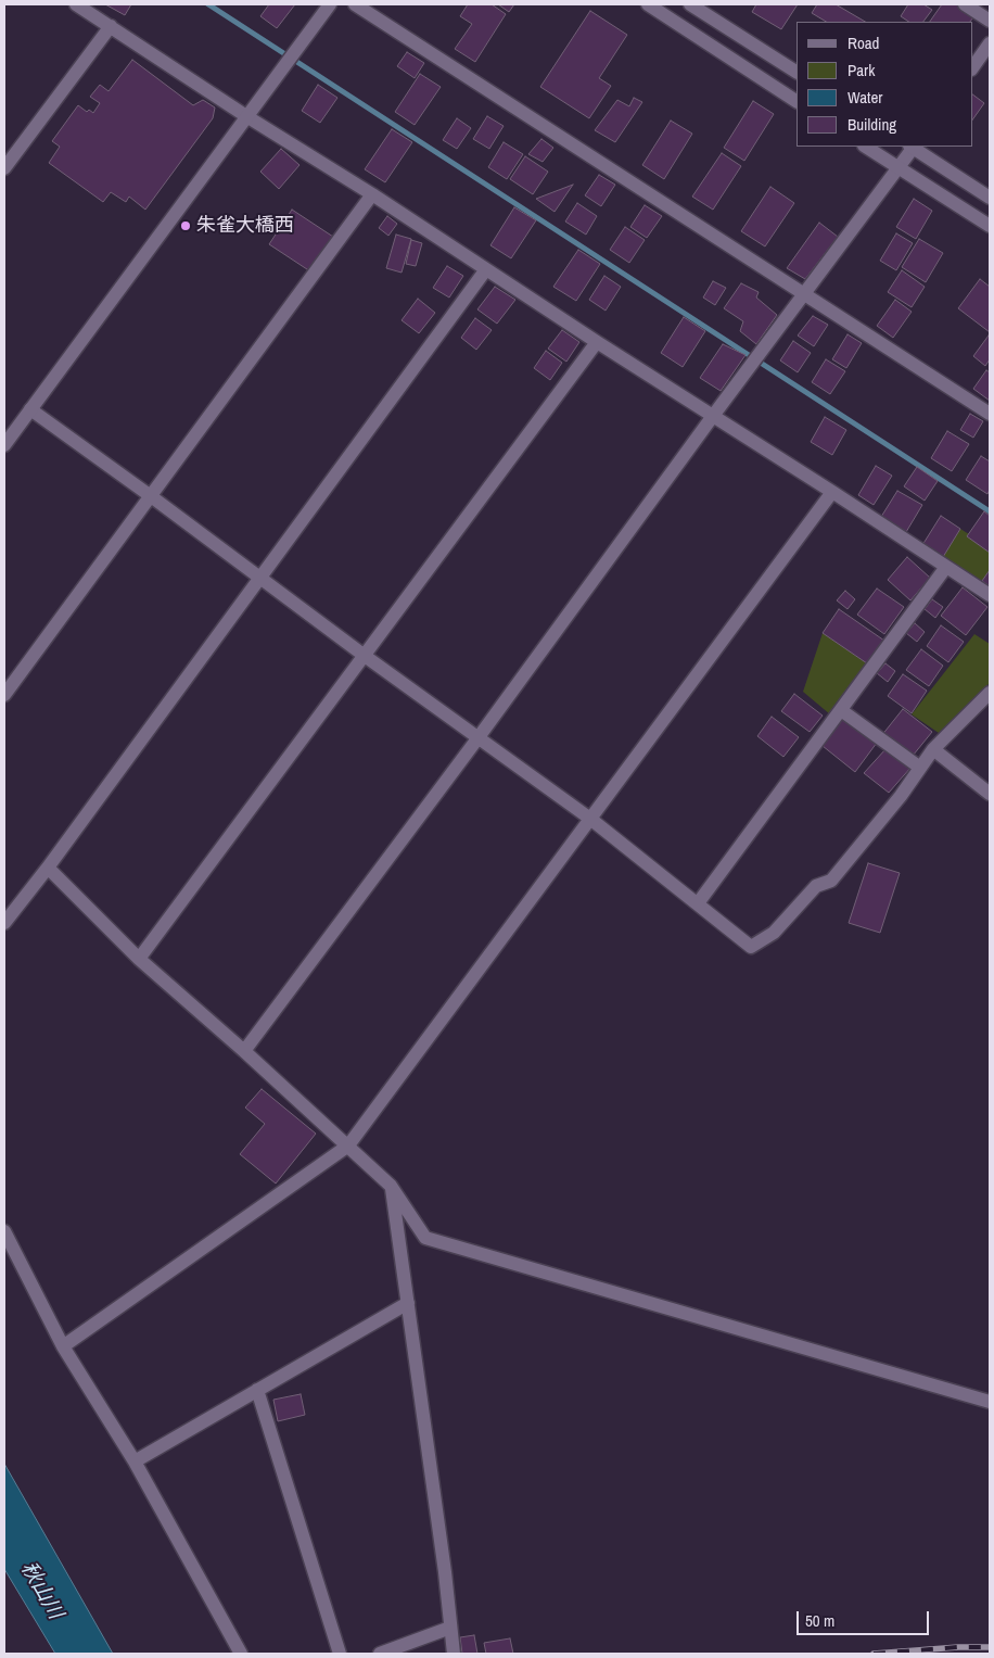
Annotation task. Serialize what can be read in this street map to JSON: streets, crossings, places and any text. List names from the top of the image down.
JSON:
{
  "water": ["秋山川"],
  "places": ["朱雀大橋西"],
  "legend": [
    "Road",
    "Park",
    "Water",
    "Building"
  ],
  "scale_bar": "50 m"
}
